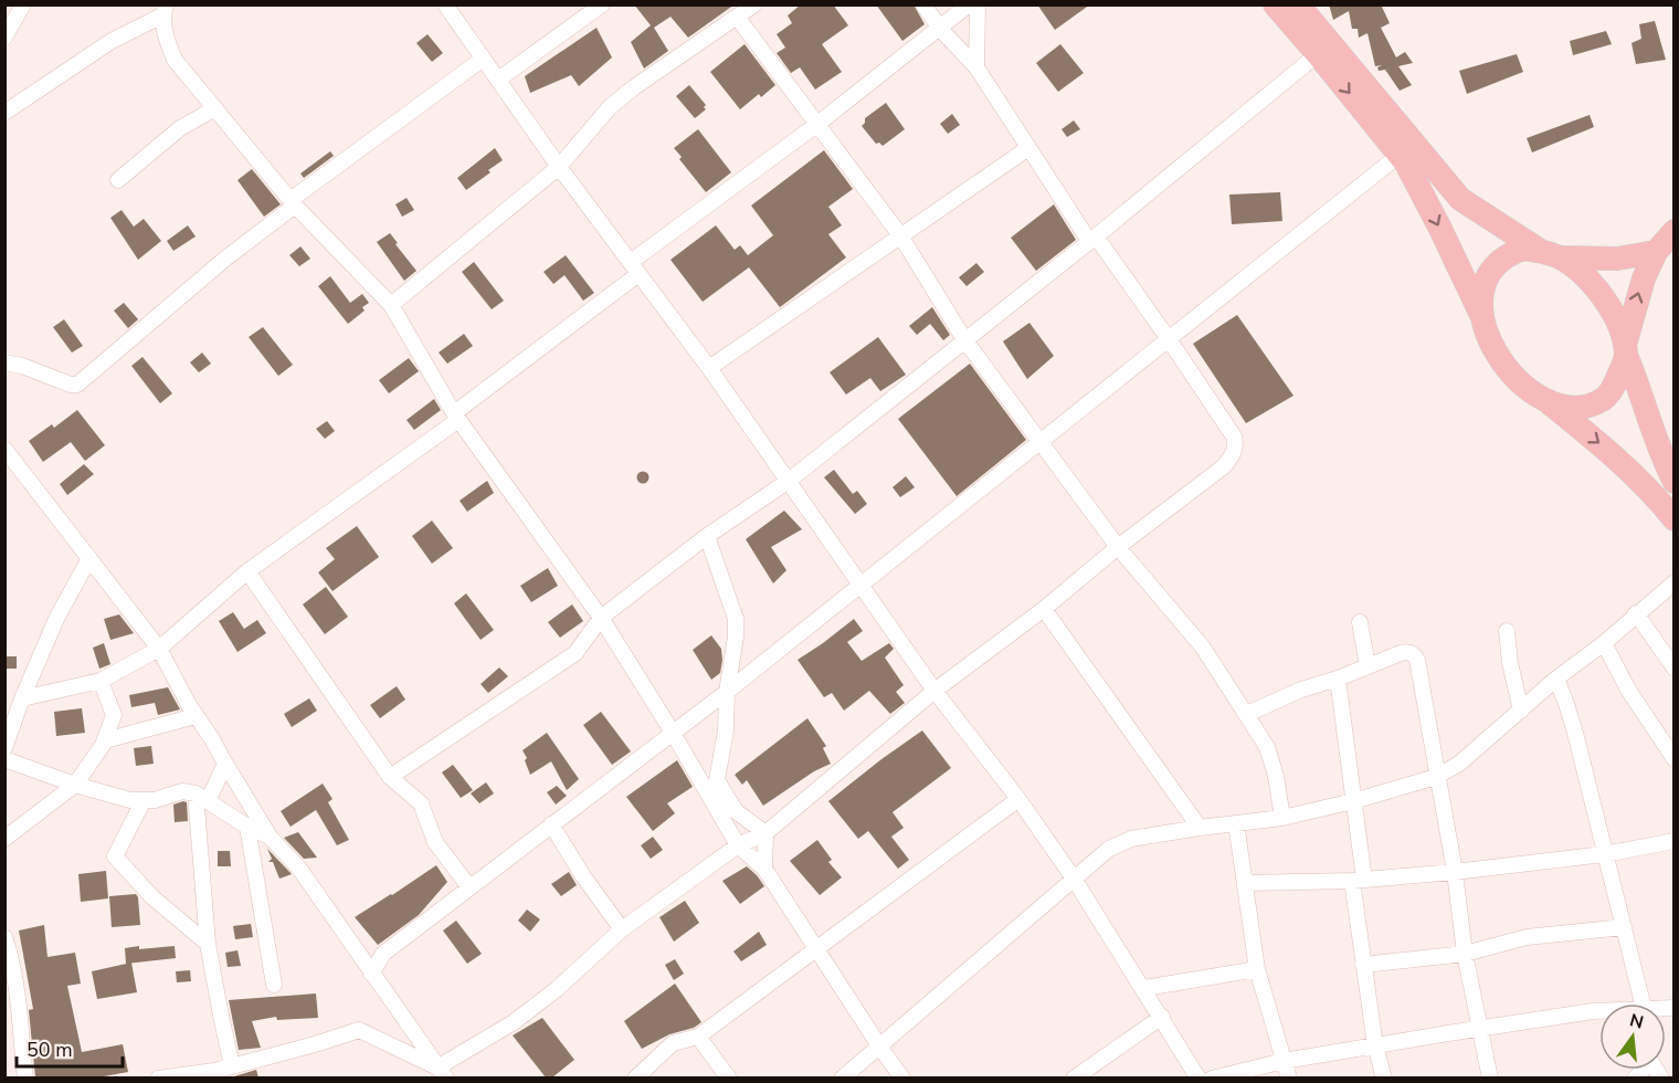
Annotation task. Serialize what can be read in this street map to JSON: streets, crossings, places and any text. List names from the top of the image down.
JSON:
{
  "scale_bar": "50 m",
  "north": "top"
}
